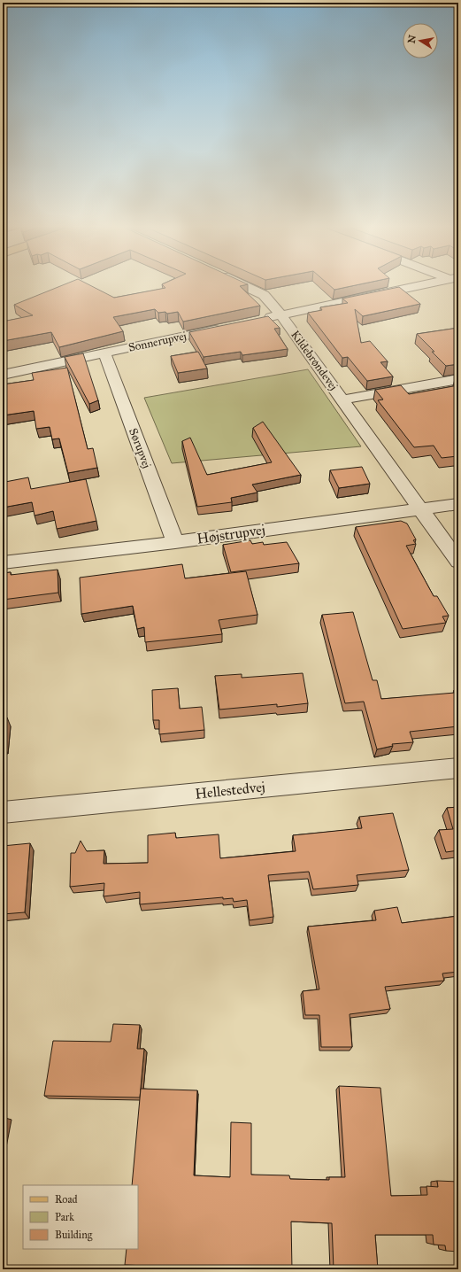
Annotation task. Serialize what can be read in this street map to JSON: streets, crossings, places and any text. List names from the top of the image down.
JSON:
{
  "streets": {
    "street": [
      "Sonnerupvej",
      "Kildebrøndevej",
      "Sørupvej",
      "Højstrupvej",
      "Hellestedvej"
    ]
  },
  "crossings": [
    ["Sonnerupvej", "Sørupvej"],
    ["Kildebrøndevej", "Højstrupvej"],
    ["Sørupvej", "Højstrupvej"]
  ],
  "legend": ["Road", "Park", "Building"],
  "north": "left"
}
